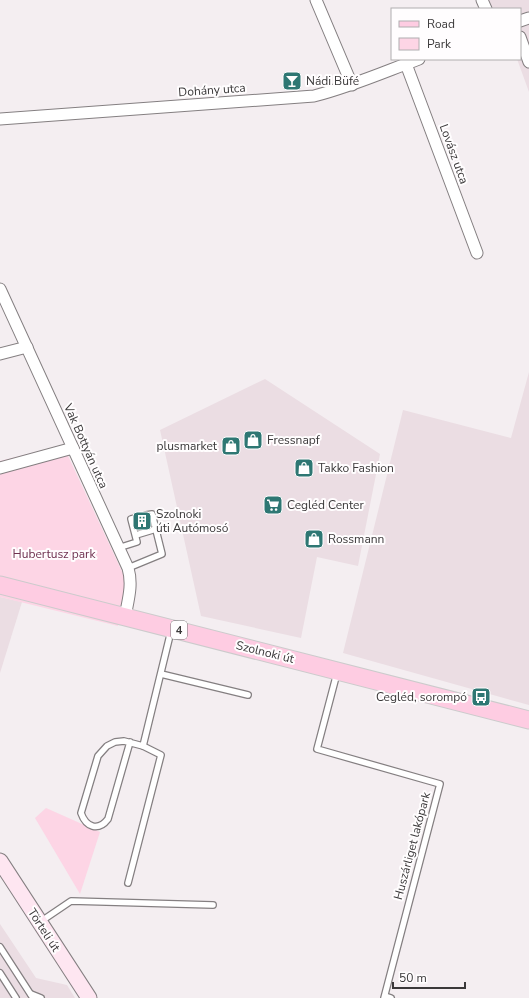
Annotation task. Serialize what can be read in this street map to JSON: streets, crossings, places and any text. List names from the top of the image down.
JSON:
{
  "streets": {
    "main road": ["4", "Szolnoki út", "Törteli út"],
    "street": ["Dohány utca", "Lovász utca", "Vak Bottyán utca"],
    "lane": ["Huszárliget lakópark"]
  },
  "crossings": [
    ["Dohány utca", "Lovász utca"],
    ["Vak Bottyán utca", "Szolnoki út"],
    ["Szolnoki út", "Huszárliget lakópark"]
  ],
  "parks": ["Hubertusz park"],
  "places": {
    "bar": ["Nádi Büfé"],
    "shop": [
      "Fressnapf",
      "plusmarket",
      "Takko Fashion",
      "Rossmann"
    ],
    "supermarket": ["Cegléd Center"],
    "building": ["Szolnoki úti Autómosó"],
    "bus stop": ["Cegléd, sorompó"]
  },
  "legend": ["Road", "Park"],
  "scale_bar": "50 m"
}
